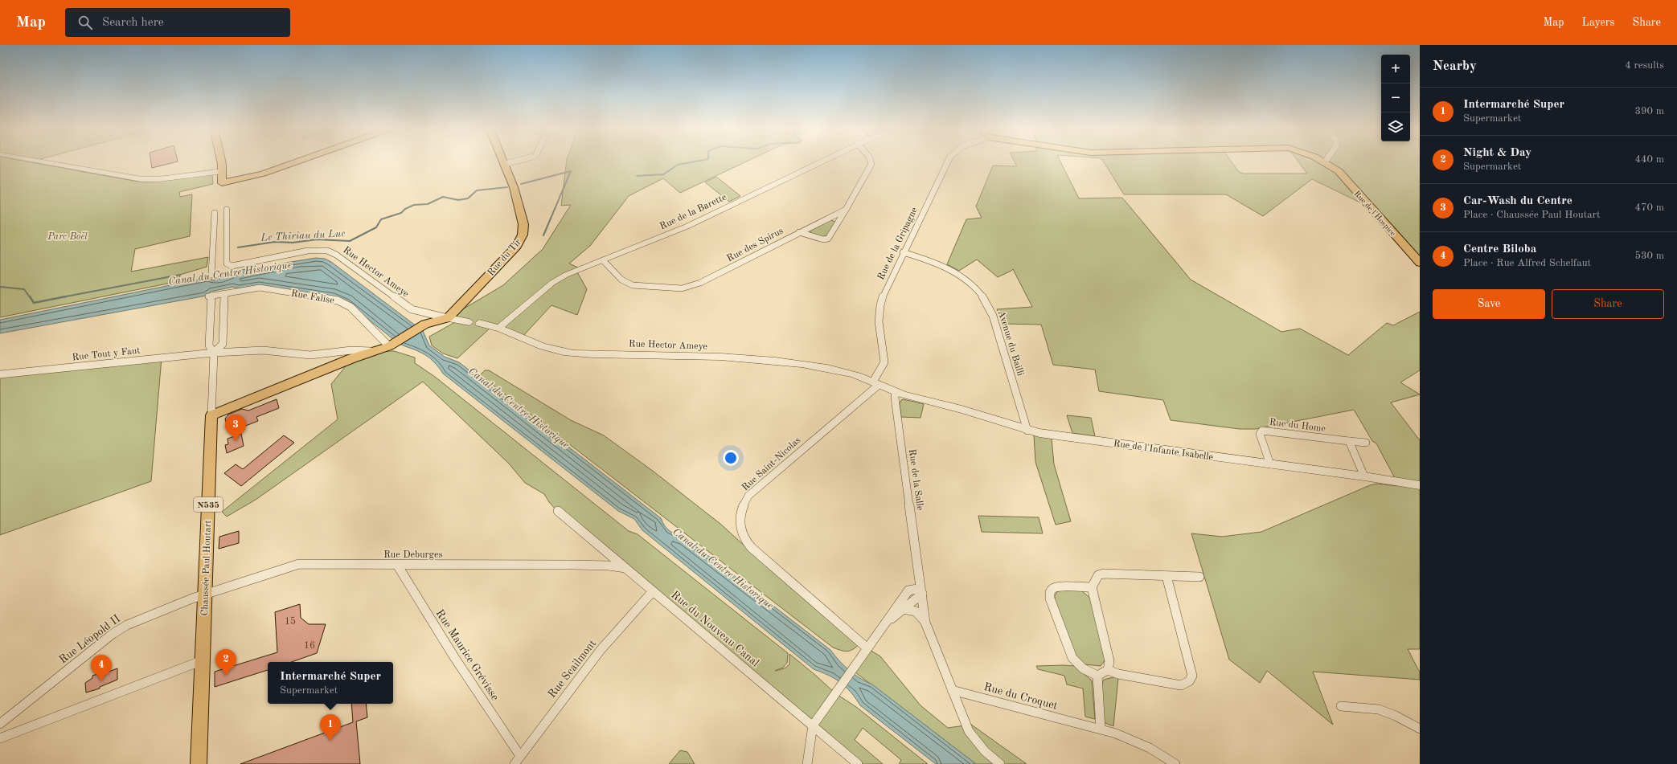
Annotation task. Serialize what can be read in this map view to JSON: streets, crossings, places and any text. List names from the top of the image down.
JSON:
{
  "streets": {
    "main road": [
      "Rue de l'Hospice",
      "Rue du Tir",
      "N535",
      "Chaussée Paul Houtart"
    ],
    "street": [
      "Rue de la Barette",
      "Rue de la Gripagne",
      "Rue des Spirus",
      "Rue Hector Ameye",
      "Rue Falise",
      "Avenue du Bailli",
      "Rue Tout y Faut",
      "Rue du Home",
      "Rue de l'Infante Isabelle",
      "Rue Saint-Nicolas",
      "Rue de la Salle",
      "Rue Deburges",
      "Rue du Nouveau Canal",
      "Rue Léopold II",
      "Rue Maurice Grévisse",
      "Rue Scailmont",
      "Rue du Croquet"
    ]
  },
  "crossings": [
    ["Rue de la Barette", "Rue des Spirus"],
    ["Rue de la Barette", "Rue Hector Ameye"],
    ["Rue de la Gripagne", "Rue Hector Ameye"],
    ["Rue de la Gripagne", "Avenue du Bailli"],
    ["Rue de la Gripagne", "Rue de l'Infante Isabelle"],
    ["Rue de la Gripagne", "Rue Saint-Nicolas"],
    ["Rue du Tir", "Rue Hector Ameye"],
    ["Rue Hector Ameye", "Rue de l'Infante Isabelle"],
    ["Rue Hector Ameye", "Rue Saint-Nicolas"],
    ["Rue Falise", "Chaussée Paul Houtart"],
    ["Avenue du Bailli", "Rue de l'Infante Isabelle"],
    ["Rue Tout y Faut", "Chaussée Paul Houtart"],
    ["Rue du Home", "Rue de l'Infante Isabelle"],
    ["Rue de l'Infante Isabelle", "Rue Saint-Nicolas"],
    ["Rue de l'Infante Isabelle", "Rue de la Salle"],
    ["Rue Saint-Nicolas", "Rue de la Salle"],
    ["Rue de la Salle", "Rue du Nouveau Canal"],
    ["Rue Deburges", "Chaussée Paul Houtart"],
    ["Rue Deburges", "Rue du Nouveau Canal"],
    ["Rue Deburges", "Rue Léopold II"],
    ["Rue Deburges", "Rue Maurice Grévisse"],
    ["Chaussée Paul Houtart", "Rue Léopold II"],
    ["Rue du Nouveau Canal", "Rue Scailmont"],
    ["Rue Maurice Grévisse", "Rue Scailmont"]
  ],
  "water": ["Le Thiriau du Luc", "Canal du Centre Historique"],
  "parks": ["Parc Boël"],
  "house_numbers": ["15", "16"],
  "page": {
    "header": "Map",
    "search": "Search here",
    "nav": ["Map", "Layers", "Share"],
    "heading": ["Nearby", "4 results"],
    "map_buttons": ["+", "−"],
    "list": [
      {
        "mark": "1",
        "name": "Intermarché Super",
        "note": "Supermarket",
        "value": "390 m"
      },
      {
        "mark": "2",
        "name": "Night & Day",
        "note": "Supermarket",
        "value": "440 m"
      },
      {
        "mark": "3",
        "name": "Car-Wash du Centre",
        "note": "Place · Chaussée Paul Houtart",
        "value": "470 m"
      },
      {
        "mark": "4",
        "name": "Centre Biloba",
        "note": "Place · Rue Alfred Schelfaut",
        "value": "530 m"
      }
    ],
    "buttons": ["Save", "Share"],
    "pins": [
      "3",
      "2",
      "4",
      "1"
    ],
    "popup": ["Intermarché Super", "Supermarket"]
  }
}
